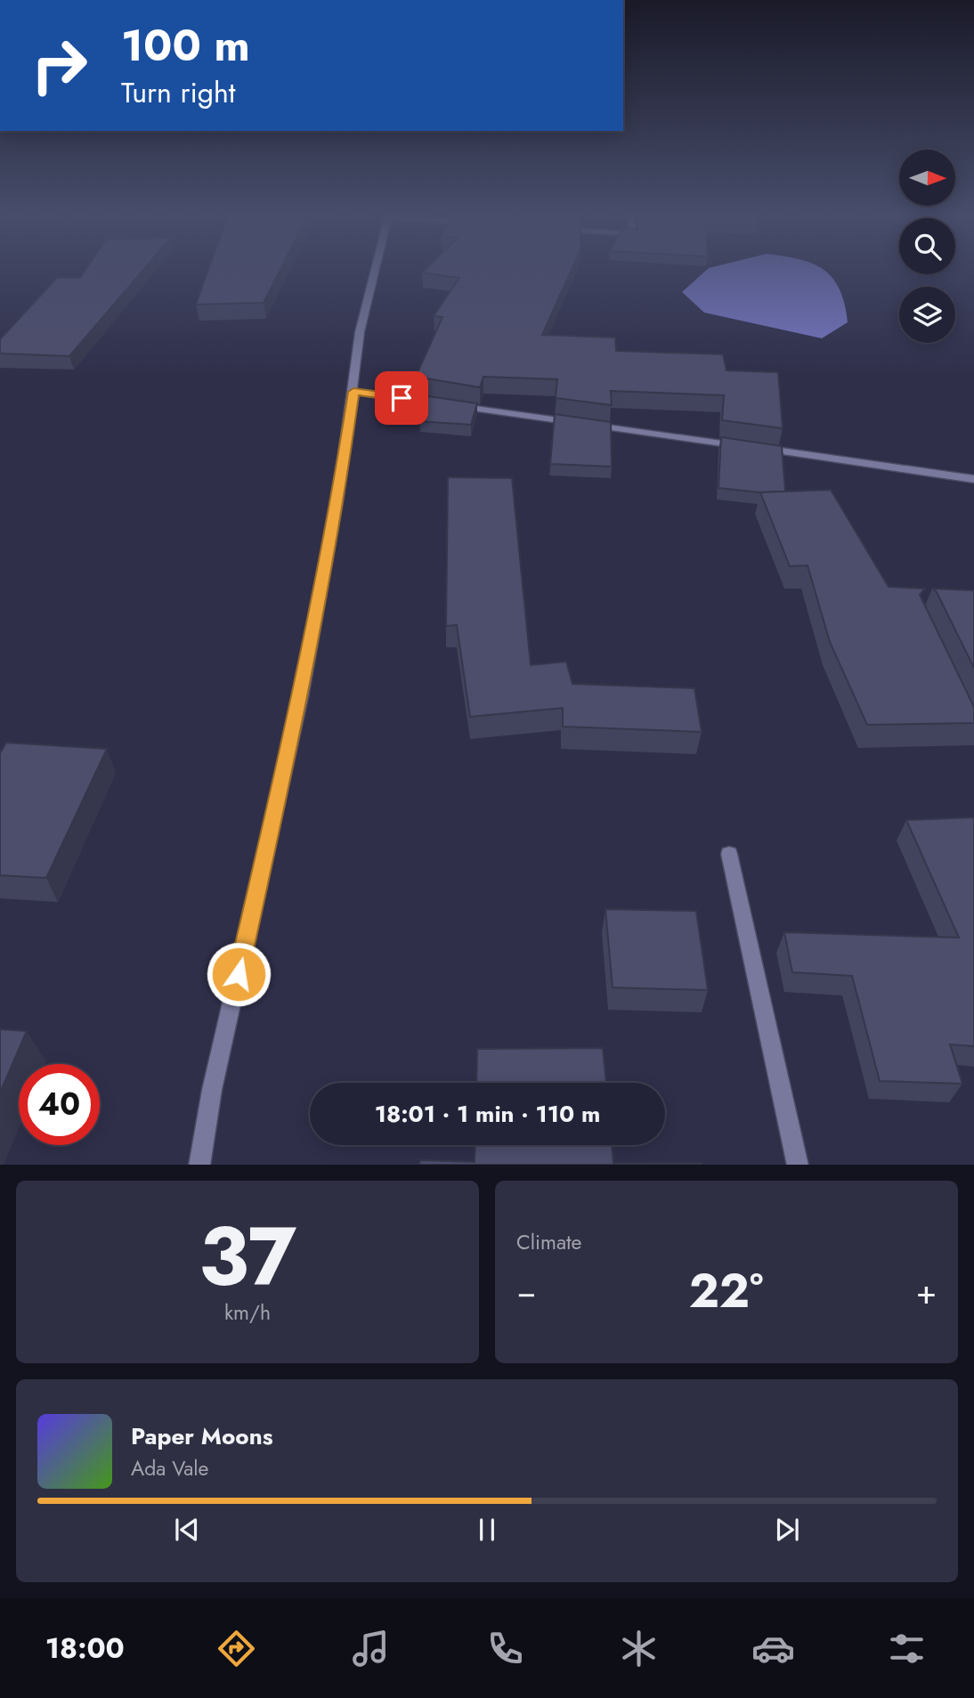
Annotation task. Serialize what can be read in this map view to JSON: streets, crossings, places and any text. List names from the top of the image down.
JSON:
{
  "north": "right",
  "page": {
    "turn": ["100 m", "Turn right"],
    "limit": "40",
    "trip": "18:01 · 1 min · 110 m",
    "tile": [
      ["37", "km/h"],
      "Climate"
    ],
    "heat": ["−", "22°", "+"],
    "song": ["Paper Moons", "Ada Vale"],
    "tabs": "18:00"
  }
}
